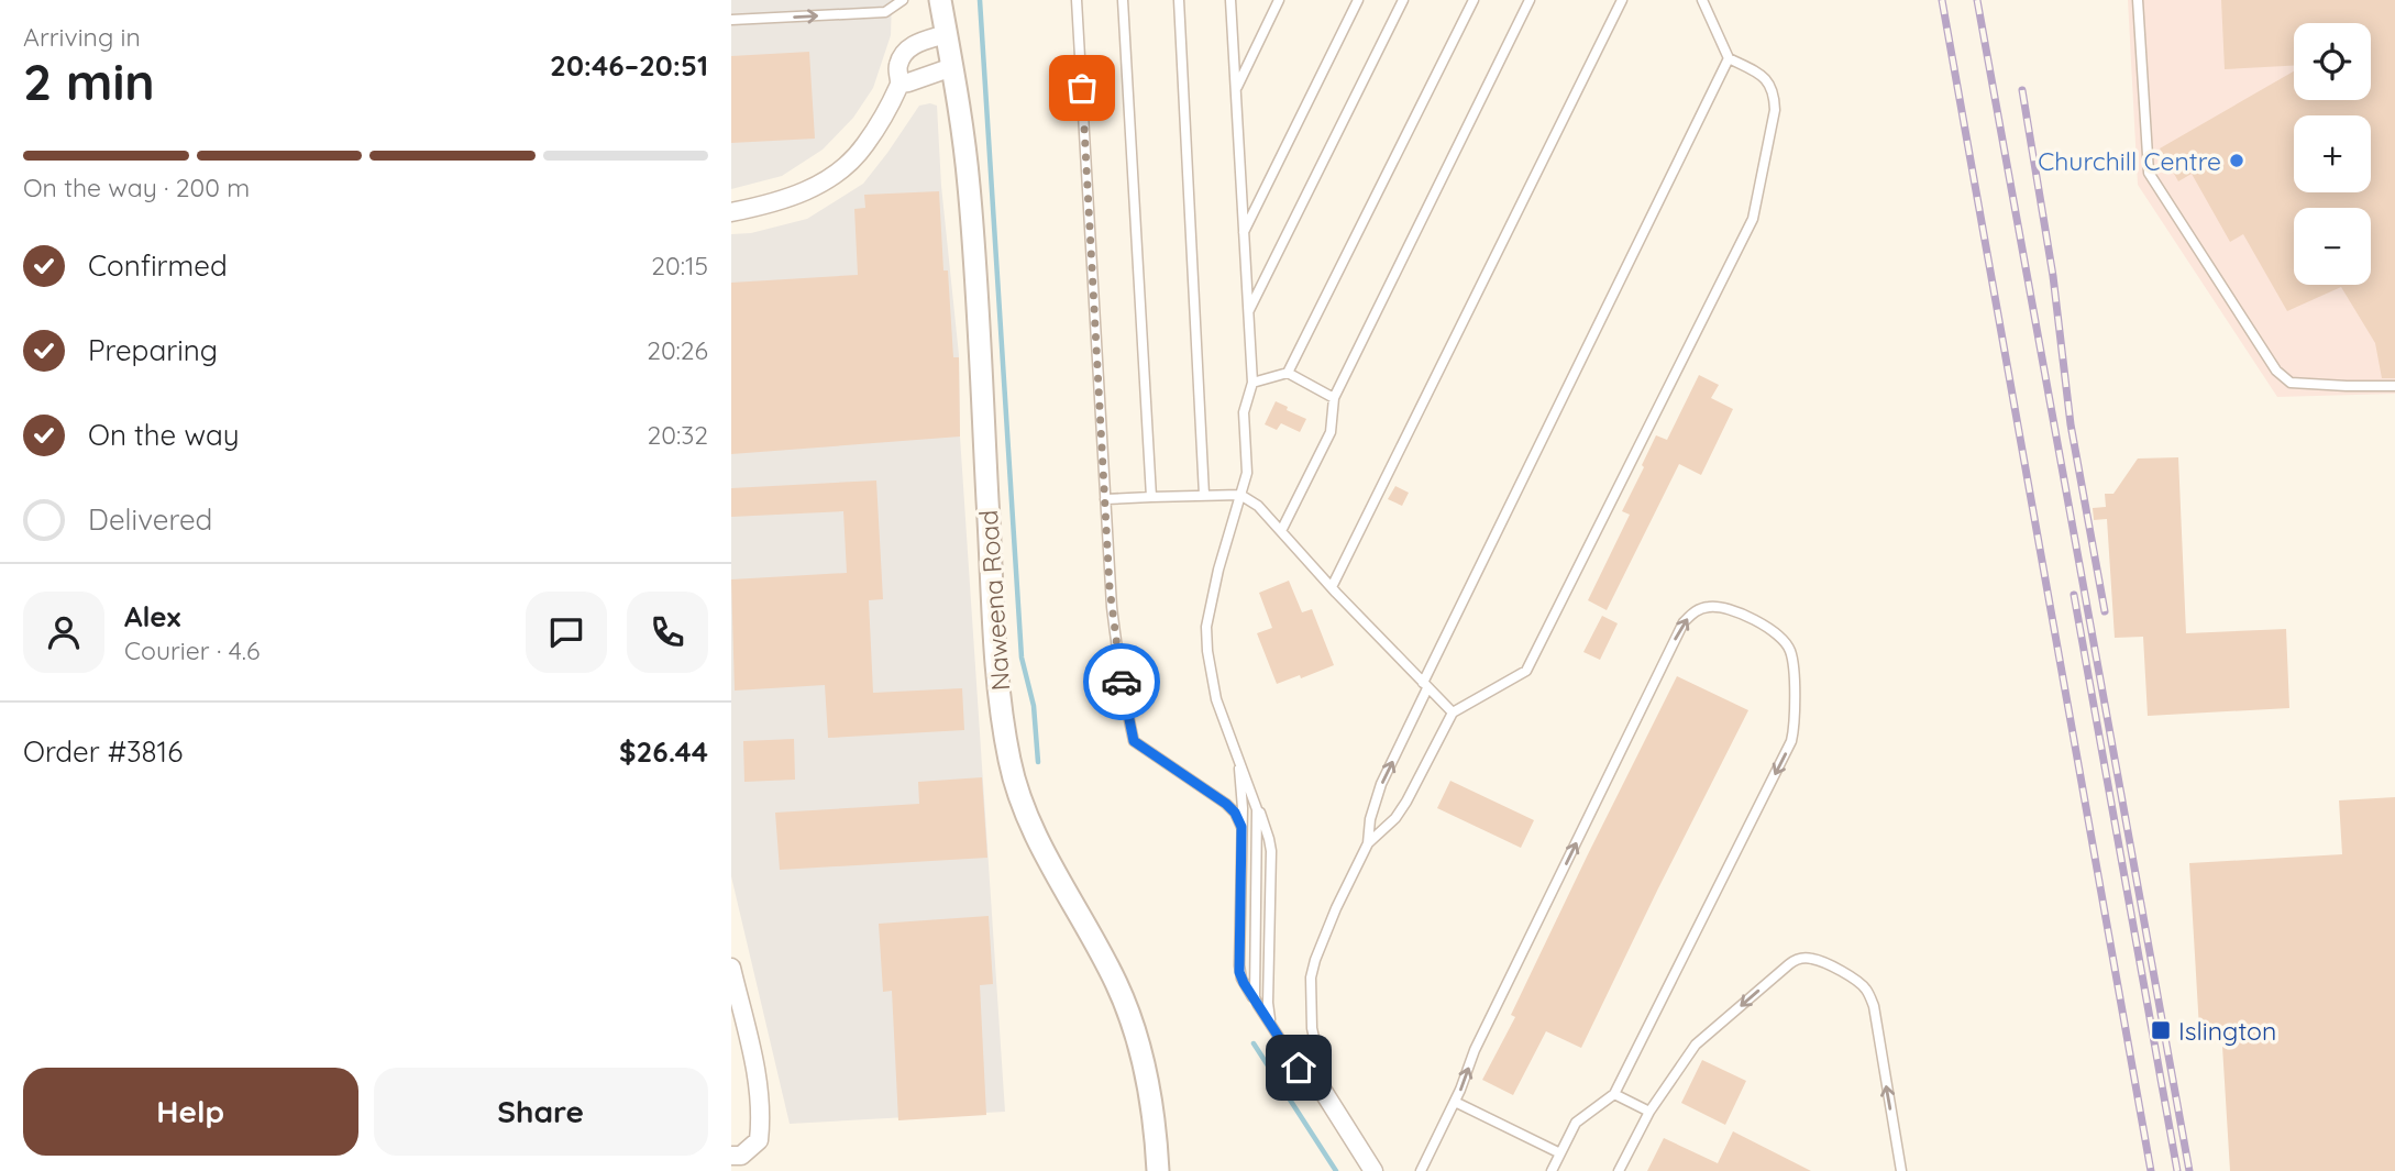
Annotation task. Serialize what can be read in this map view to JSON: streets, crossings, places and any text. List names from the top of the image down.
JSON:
{
  "streets": {
    "street": ["Naweena Road"]
  },
  "places": {
    "other": ["Churchill Centre"],
    "transit": ["Islington"]
  },
  "page": {
    "heading": ["2 min", "Arriving in", "20:46–20:51"],
    "panel": [
      "Alex",
      "Courier · 4.6",
      "Order #3816",
      "$26.44"
    ],
    "map_buttons": ["+", "−"],
    "bar": "On the way · 200 m",
    "list": [
      ["Confirmed", "20:15"],
      ["Preparing", "20:26"],
      ["On the way", "20:32"],
      "Delivered"
    ],
    "buttons": ["Help", "Share"]
  }
}
